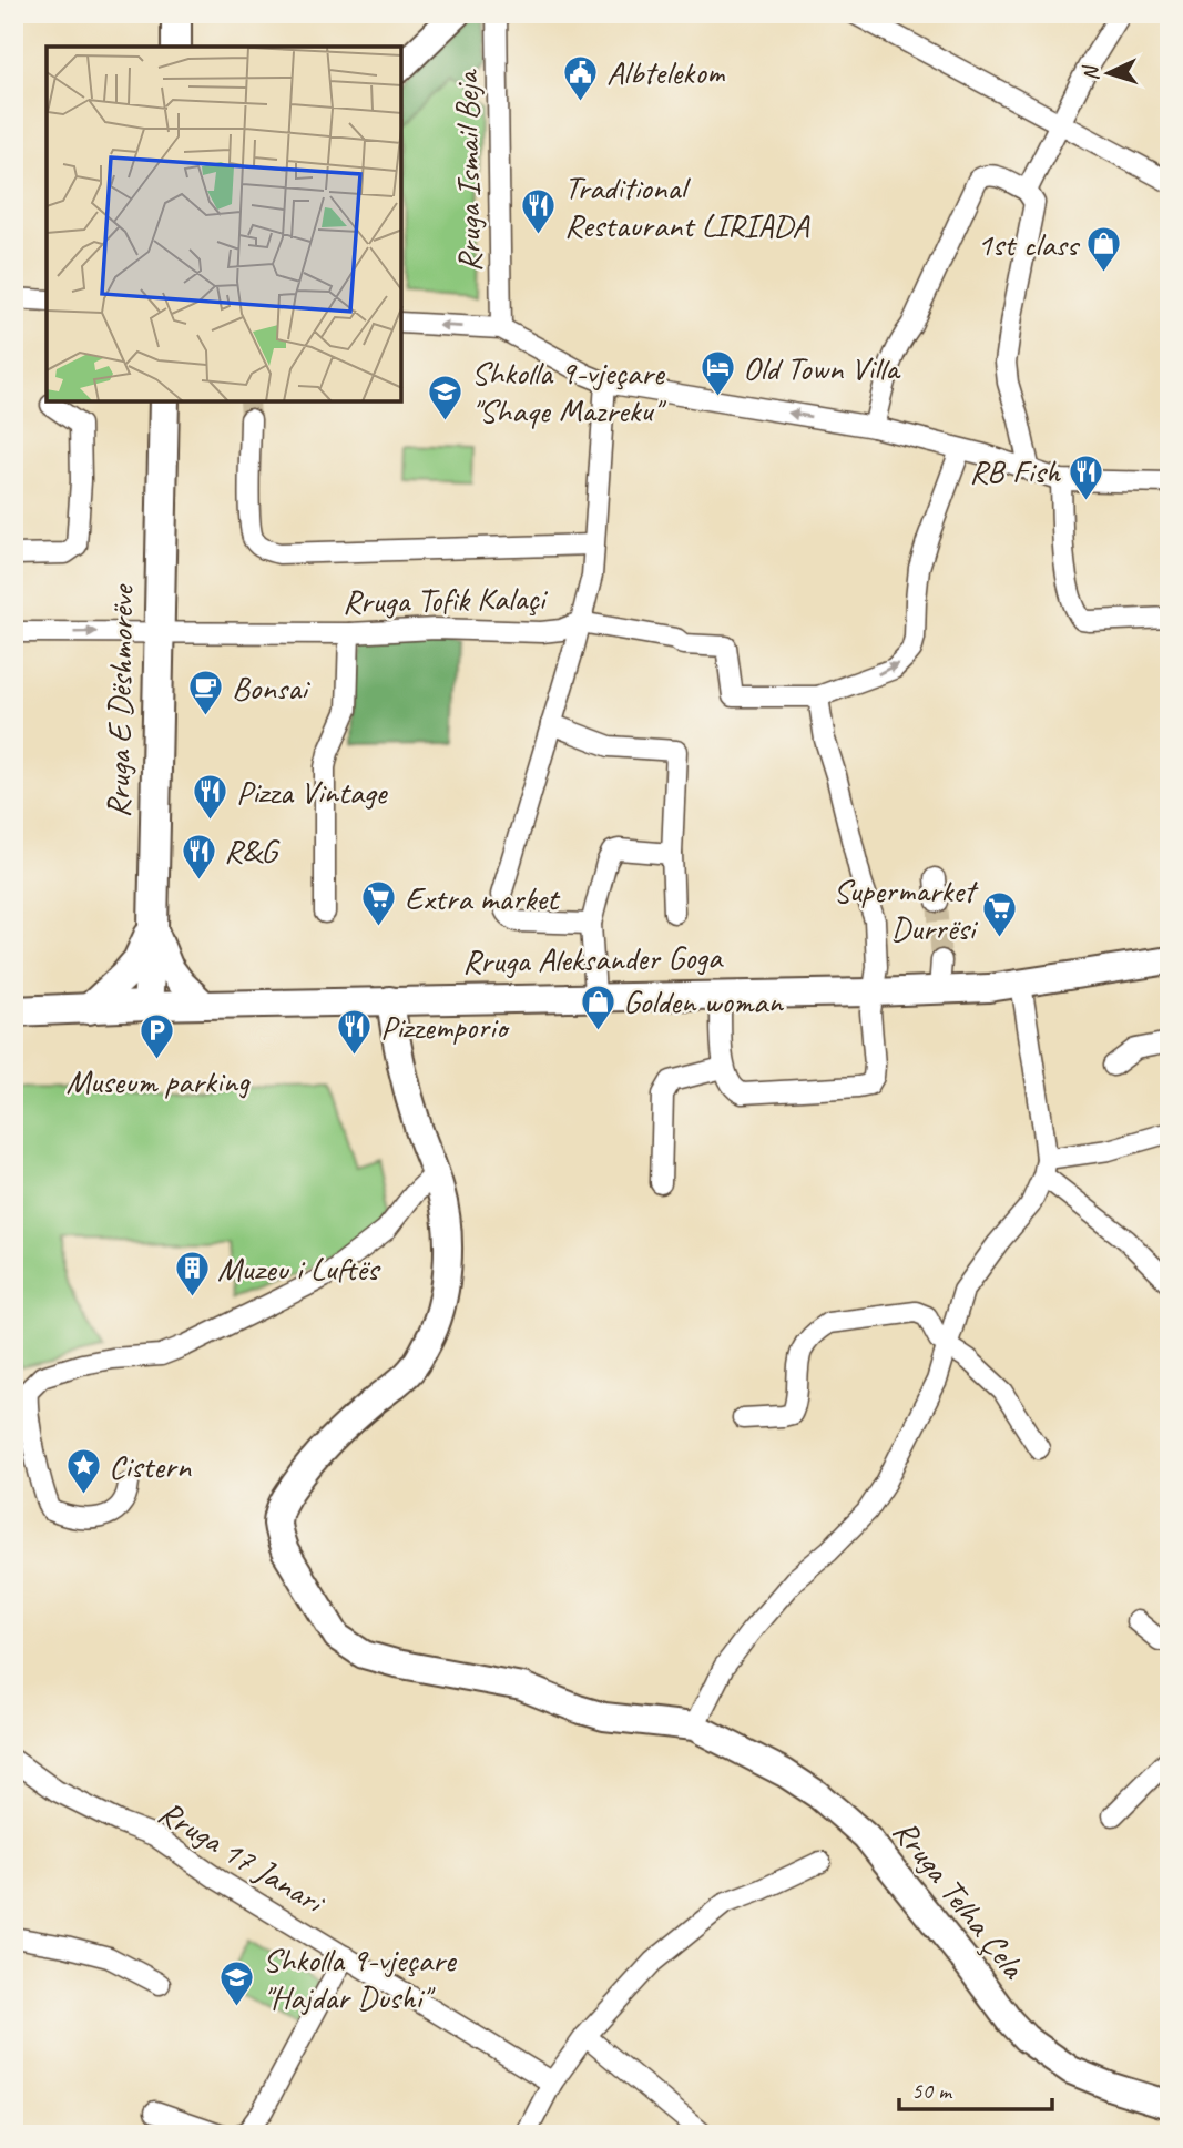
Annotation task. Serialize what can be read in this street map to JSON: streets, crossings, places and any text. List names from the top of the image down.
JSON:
{
  "streets": {
    "main road": ["Rruga E Dëshmorëve", "Rruga Aleksander Goga"],
    "street": [
      "Rruga Ismail Beja",
      "Rruga Tofik Kalaçi",
      "Rruga 17 Janari",
      "Rruga Telha Çela"
    ]
  },
  "crossings": [
    ["Rruga Tofik Kalaçi", "Rruga E Dëshmorëve"],
    ["Rruga E Dëshmorëve", "Rruga Aleksander Goga"]
  ],
  "places": {
    "public building": ["Albtelekom"],
    "restaurant": [
      "Traditional Restaurant LIRIADA",
      "RB Fish",
      "Pizza Vintage",
      "R&G",
      "Pizzemporio"
    ],
    "shop": ["1st class", "Golden woman"],
    "hotel": ["Old Town Villa"],
    "school or university": ["Shkolla 9-vjeçare \"Shaqe Mazreku\"", "Shkolla 9-vjeçare \"Hajdar Dushi\""],
    "cafe": ["Bonsai"],
    "supermarket": ["Extra market", "Supermarket Durrësi"],
    "parking": ["Museum parking"],
    "building": ["Muzeu i Luftës"],
    "place": ["Cistern"]
  },
  "scale_bar": "50 m",
  "north": "left"
}
